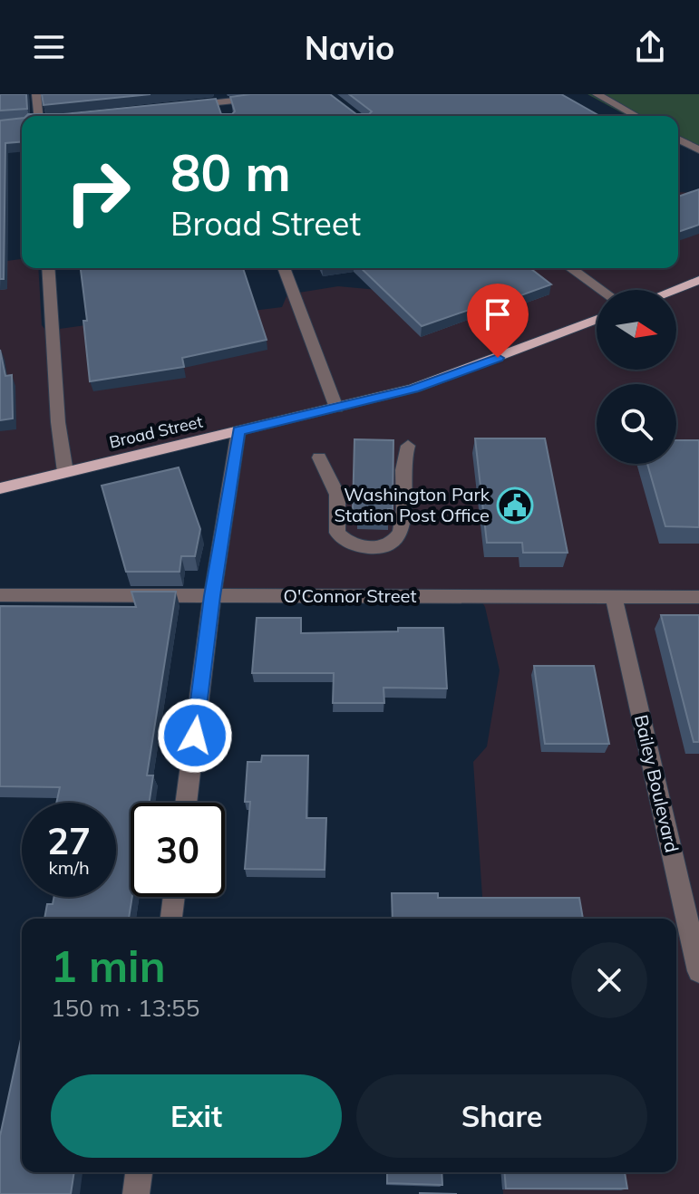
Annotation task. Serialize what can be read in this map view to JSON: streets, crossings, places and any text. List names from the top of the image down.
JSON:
{
  "streets": {
    "main road": ["Broad Street"],
    "street": ["O'Connor Street", "Bailey Boulevard"]
  },
  "crossings": [
    ["O'Connor Street", "Bailey Boulevard"]
  ],
  "places": {
    "public building": ["Washington Park Station Post Office"]
  },
  "north": "right",
  "page": {
    "header": "Navio",
    "turn": ["80 m", "Broad Street"],
    "speed": "27 km/h",
    "limit": "30",
    "heading": ["1 min", "150 m · 13:55"],
    "buttons": ["Exit", "Share"]
  }
}
